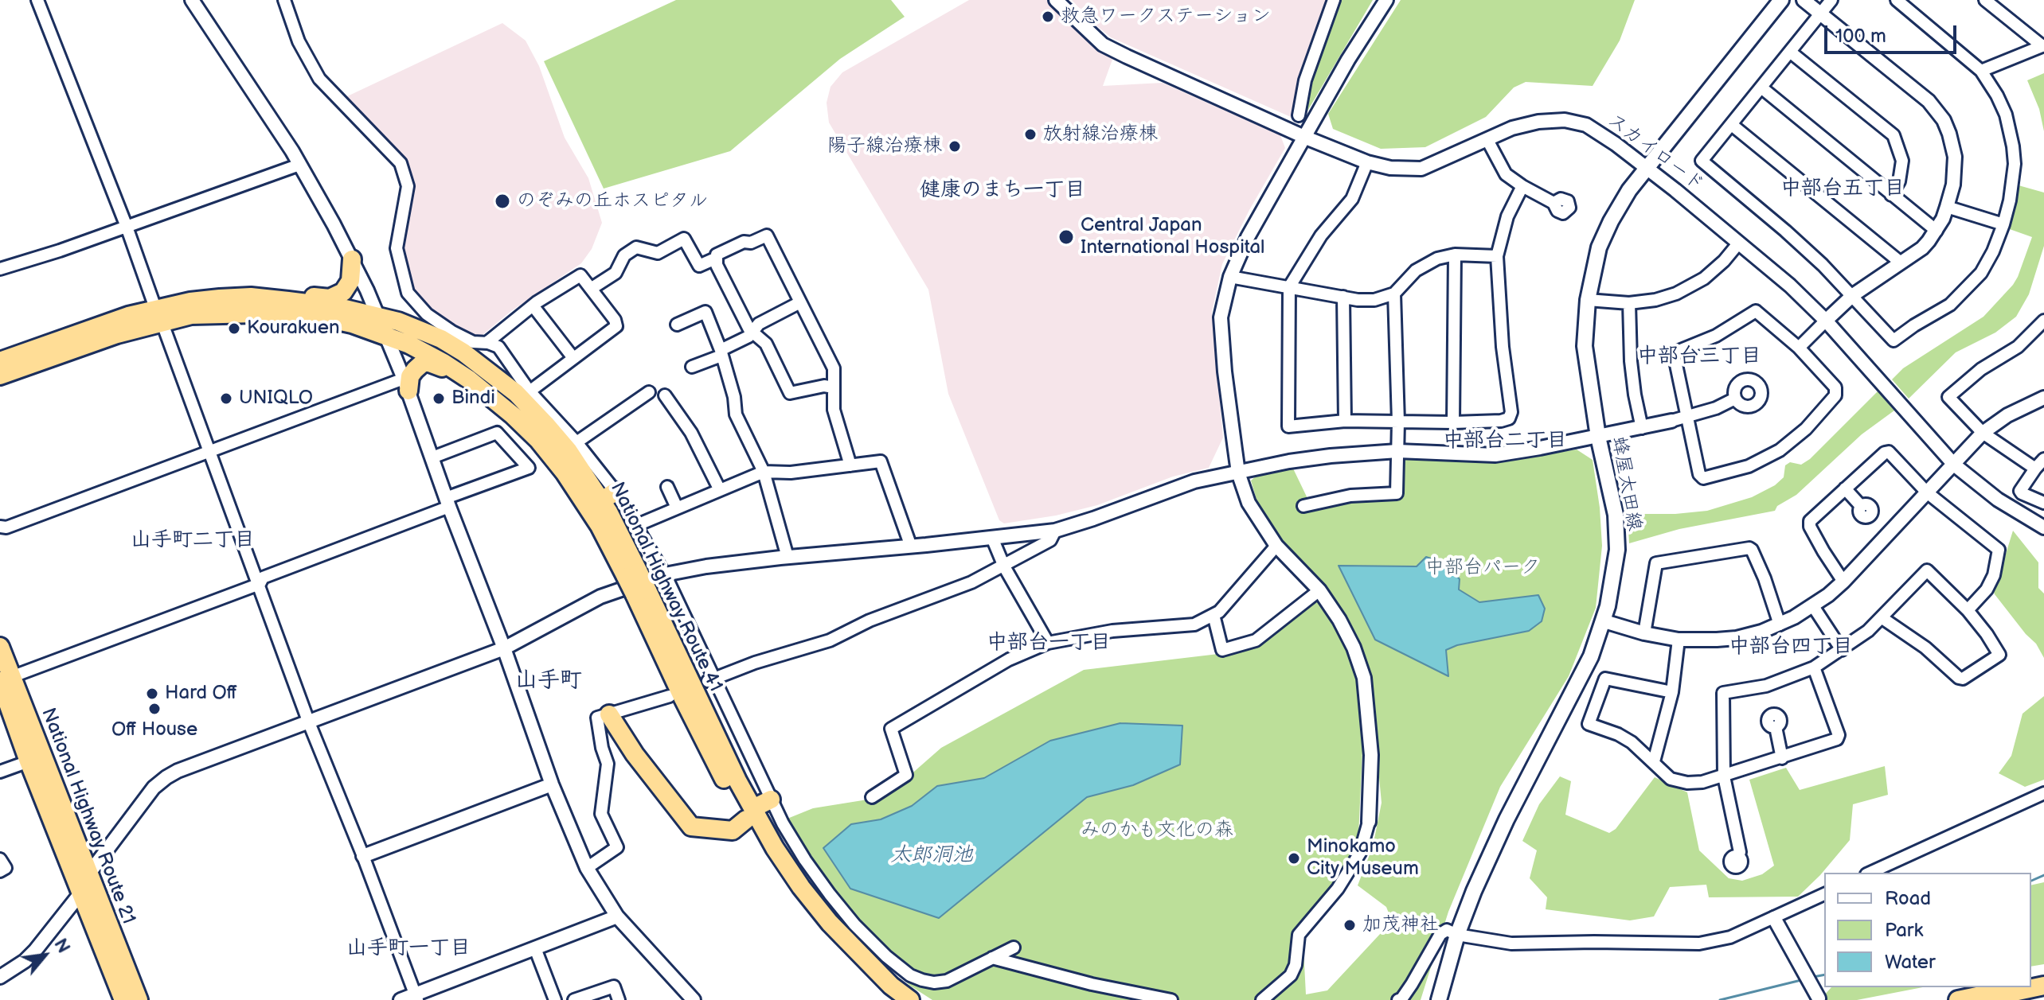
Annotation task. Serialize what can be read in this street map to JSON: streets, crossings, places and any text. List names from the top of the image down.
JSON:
{
  "streets": {
    "highway": ["National Highway Route 41", "National Highway Route 21"],
    "main road": ["蜂屋太田線"],
    "street": ["スカイロード"]
  },
  "crossings": [
    ["スカイロード", "蜂屋太田線"]
  ],
  "districts": [
    "中部台五丁目",
    "健康のまち一丁目",
    "中部台三丁目",
    "中部台二丁目",
    "山手町二丁目",
    "中部台一丁目",
    "中部台四丁目",
    "山手町",
    "山手町一丁目"
  ],
  "water": ["太郎洞池"],
  "parks": ["中部台パーク", "みのかも文化の森"],
  "places": [
    "救急ワークステーション",
    "放射線治療棟",
    "陽子線治療棟",
    "のぞみの丘ホスピタル",
    "Central Japan International Hospital",
    "Kourakuen",
    "UNIQLO",
    "Bindi",
    "Hard Off",
    "Off House",
    "Minokamo City Museum",
    "加茂神社"
  ],
  "legend": ["Road", "Park", "Water"],
  "scale_bar": "100 m",
  "north": "top right"
}
